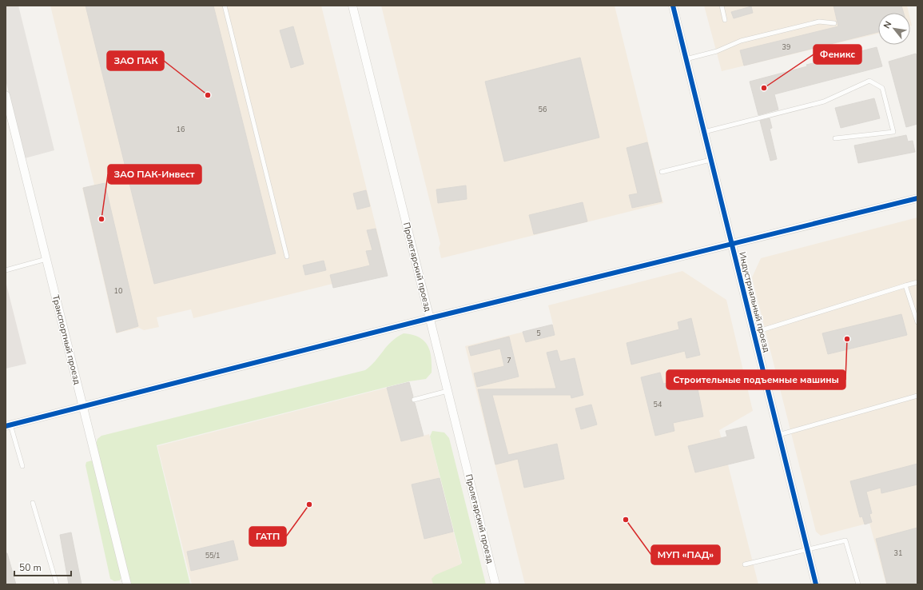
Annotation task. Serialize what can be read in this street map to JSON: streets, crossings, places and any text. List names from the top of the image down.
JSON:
{
  "streets": {
    "street": ["Пролетарский проезд", "Индустриальный проезд", "Транспортный проезд"]
  },
  "places": [
    "Феникс",
    "ЗАО ПАК",
    "ЗАО ПАК-Инвест",
    "Строительные подъемные машины",
    "ГАТП",
    "МУП «ПАД»"
  ],
  "house_numbers": [
    "39",
    "56",
    "16",
    "10",
    "5",
    "7",
    "54",
    "31",
    "55/1"
  ],
  "scale_bar": "50 m",
  "north": "top left"
}
